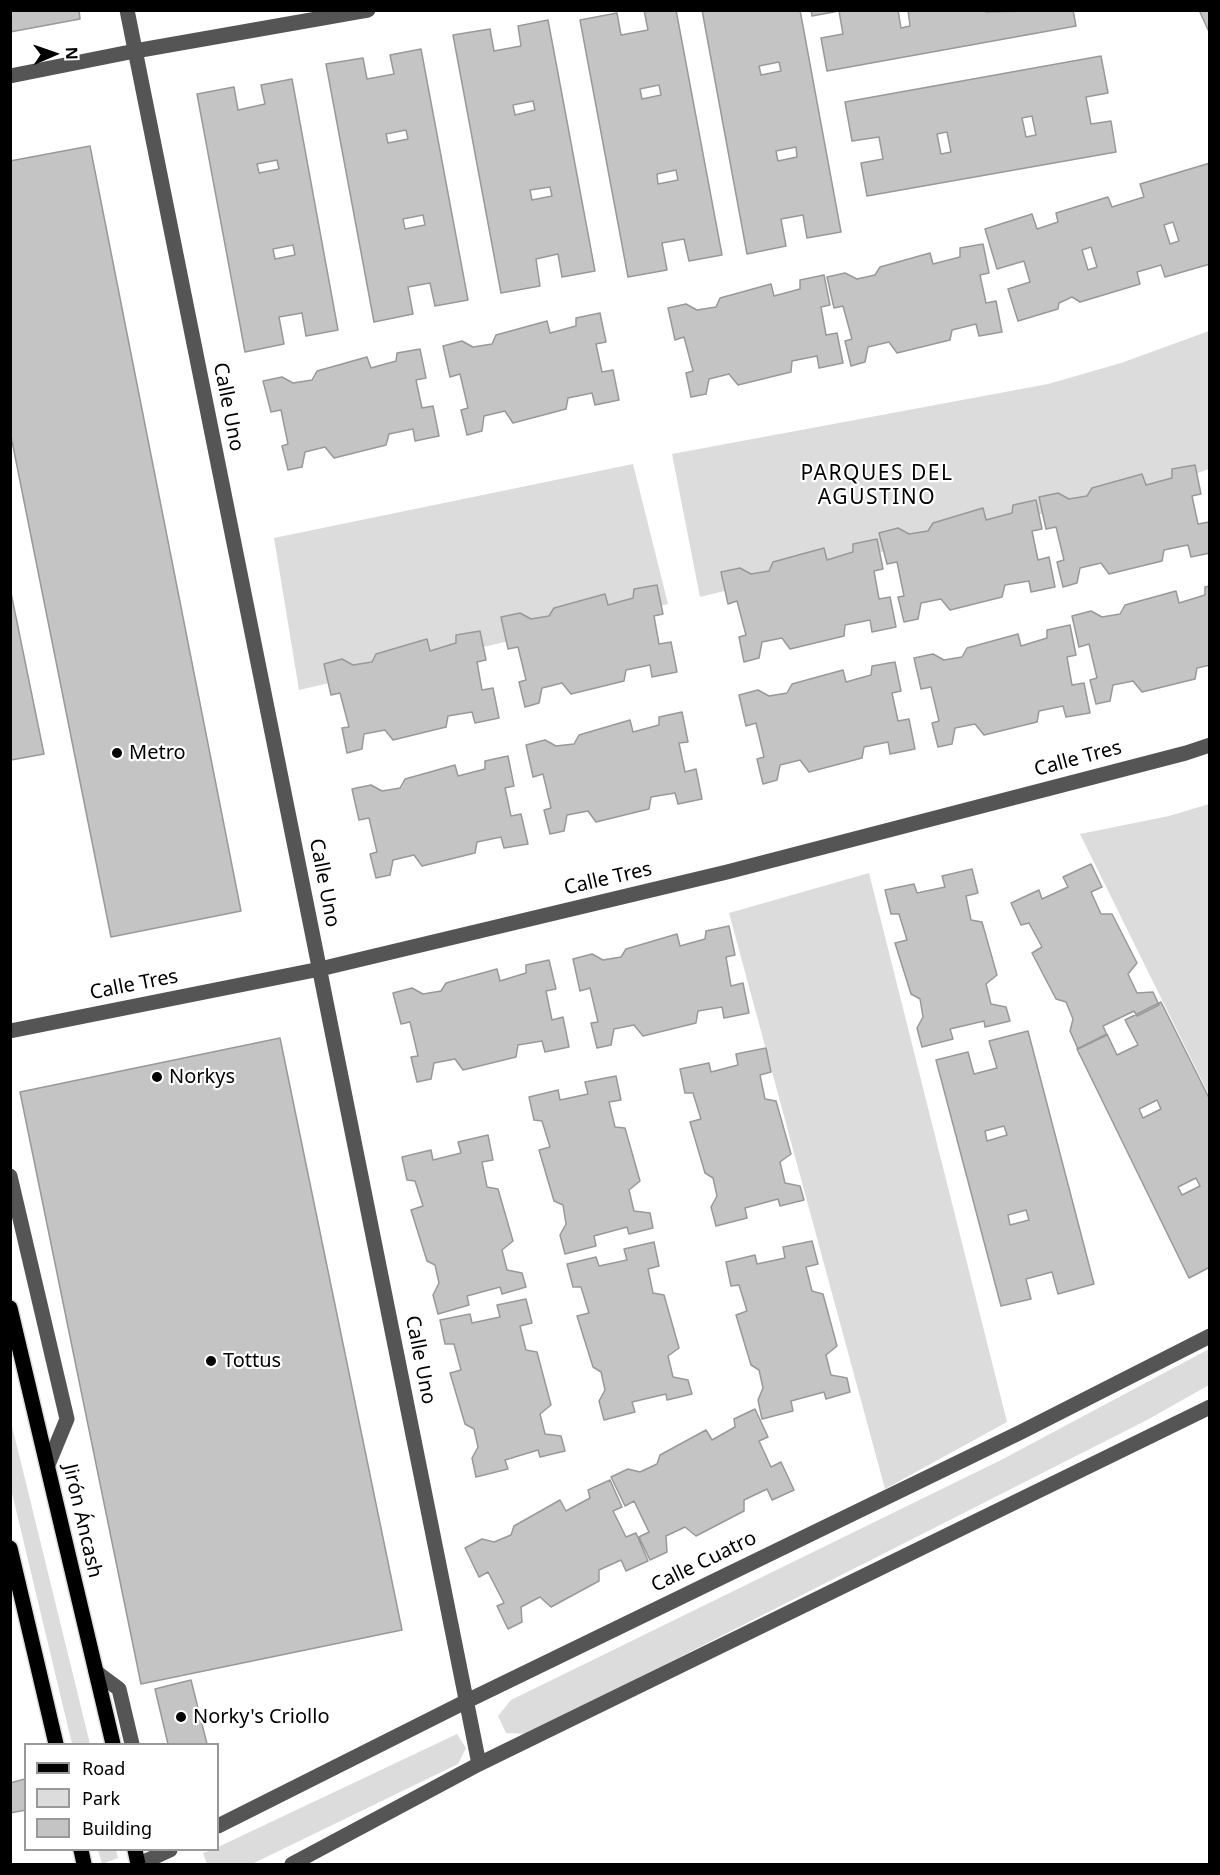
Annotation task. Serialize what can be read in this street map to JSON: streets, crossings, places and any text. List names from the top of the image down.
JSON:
{
  "streets": {
    "main road": ["Jirón Áncash"],
    "street": ["Calle Uno", "Calle Tres", "Calle Cuatro"]
  },
  "crossings": [
    ["Calle Uno", "Calle Tres"],
    ["Calle Uno", "Calle Cuatro"]
  ],
  "districts": ["PARQUES DEL AGUSTINO"],
  "places": [
    "Metro",
    "Norkys",
    "Tottus",
    "Norky's Criollo"
  ],
  "legend": ["Road", "Park", "Building"],
  "north": "right"
}
